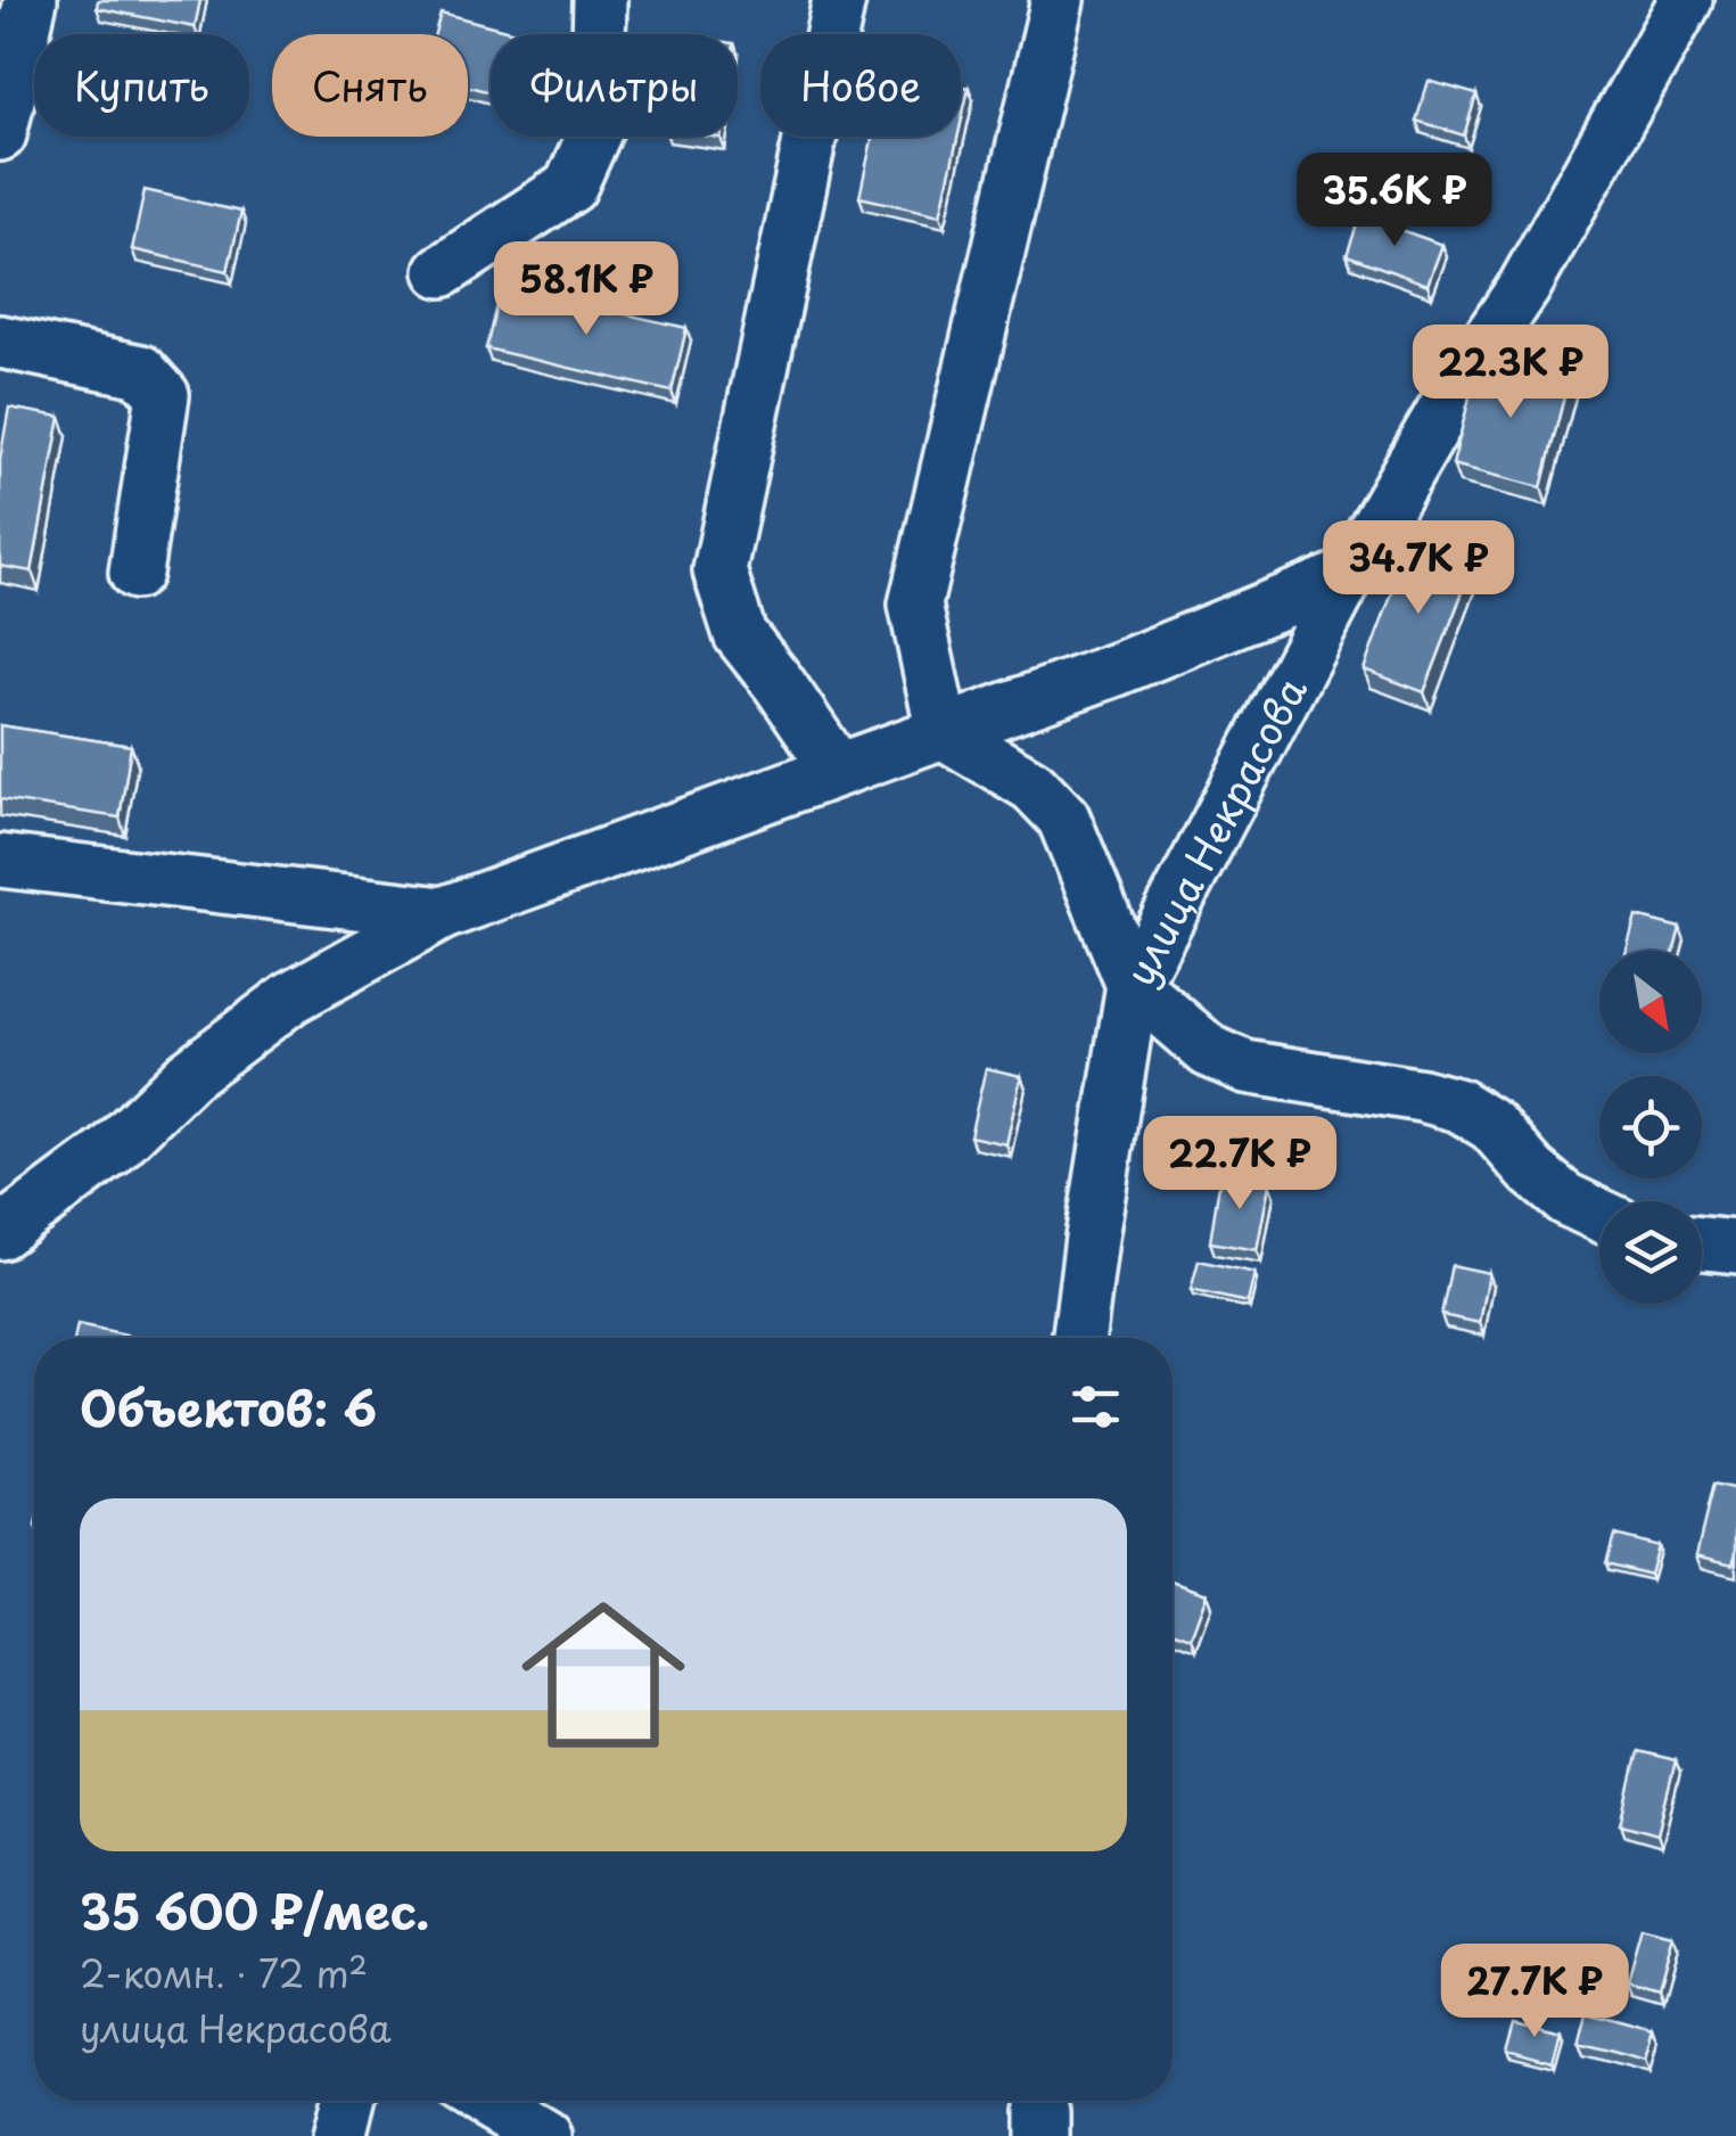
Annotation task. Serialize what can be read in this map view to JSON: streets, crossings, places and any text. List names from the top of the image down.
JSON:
{
  "streets": {
    "street": ["улица Некрасова"]
  },
  "north": "bottom right",
  "page": {
    "chip": [
      "Купить",
      "Снять",
      "Фильтры",
      "Новое"
    ],
    "price": [
      "35.6K ₽",
      "58.1K ₽",
      "22.3K ₽",
      "34.7K ₽",
      "22.7K ₽",
      "27.7K ₽"
    ],
    "heading": "Объектов: 6",
    "list": [
      {
        "name": "35 600 ₽/мес.",
        "note": "2-комн. · 72 m² · улица Некрасова"
      }
    ]
  }
}
